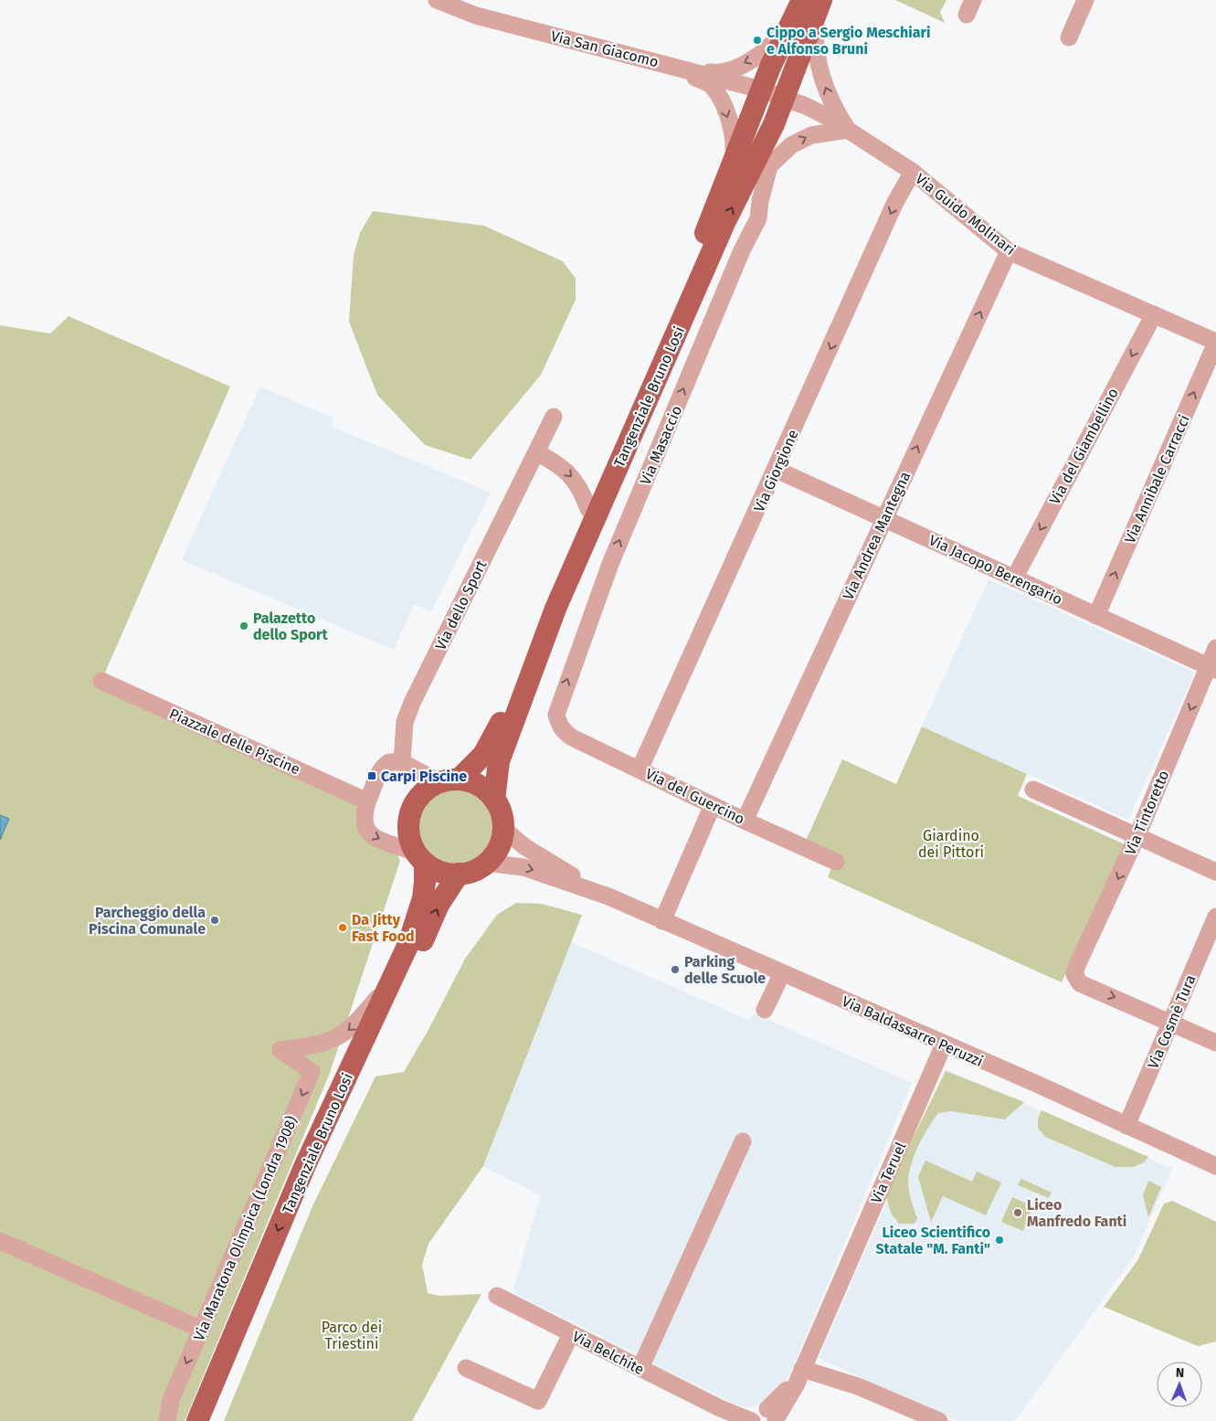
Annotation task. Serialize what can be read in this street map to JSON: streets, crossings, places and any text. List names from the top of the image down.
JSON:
{
  "streets": {
    "main road": ["Tangenziale Bruno Losi"],
    "street": [
      "Via San Giacomo",
      "Via Guido Molinari",
      "Via Masaccio",
      "Via del Giambellino",
      "Via Giorgione",
      "Via Annibale Carracci",
      "Via Andrea Mantegna",
      "Via Jacopo Berengario",
      "Via dello Sport",
      "Piazzale delle Piscine",
      "Via del Guercino",
      "Via Tintoretto",
      "Via Cosmè Tura",
      "Via Baldassarre Peruzzi",
      "Via Teruel",
      "Via Maratona Olimpica (Londra 1908)",
      "Via Belchite"
    ]
  },
  "crossings": [
    ["Via San Giacomo", "Via Guido Molinari"],
    ["Via San Giacomo", "Tangenziale Bruno Losi"],
    ["Via Guido Molinari", "Tangenziale Bruno Losi"],
    ["Via Guido Molinari", "Via del Giambellino"],
    ["Via Guido Molinari", "Via Giorgione"],
    ["Via Guido Molinari", "Via Annibale Carracci"],
    ["Via Guido Molinari", "Via Andrea Mantegna"],
    ["Tangenziale Bruno Losi", "Via Baldassarre Peruzzi"],
    ["Tangenziale Bruno Losi", "Via Maratona Olimpica (Londra 1908)"],
    ["Via Masaccio", "Via del Guercino"],
    ["Via del Giambellino", "Via Jacopo Berengario"],
    ["Via Giorgione", "Via Jacopo Berengario"],
    ["Via Giorgione", "Via del Guercino"],
    ["Via Annibale Carracci", "Via Jacopo Berengario"],
    ["Via Andrea Mantegna", "Via Jacopo Berengario"],
    ["Via Andrea Mantegna", "Via del Guercino"],
    ["Via Jacopo Berengario", "Via Tintoretto"],
    ["Via Tintoretto", "Via Cosmè Tura"],
    ["Via Cosmè Tura", "Via Baldassarre Peruzzi"],
    ["Via Baldassarre Peruzzi", "Via Teruel"],
    ["Via Teruel", "Via Belchite"]
  ],
  "one_way": [
    "Via Masaccio",
    "Via del Giambellino",
    "Via Giorgione",
    "Via Annibale Carracci",
    "Via Andrea Mantegna",
    "Via Maratona Olimpica (Londra 1908)"
  ],
  "parks": ["Giardino dei Pittori", "Parco dei Triestini"],
  "places": {
    "other": [
      "Cippo a Sergio Meschiari e Alfonso Bruni",
      "Palazetto dello Sport",
      "Parcheggio della Piscina Comunale",
      "Da Jitty Fast Food",
      "Parking delle Scuole",
      "Liceo Manfredo Fanti",
      "Liceo Scientifico Statale \"M. Fanti\""
    ],
    "transit": ["Carpi Piscine"]
  },
  "north": "top"
}
